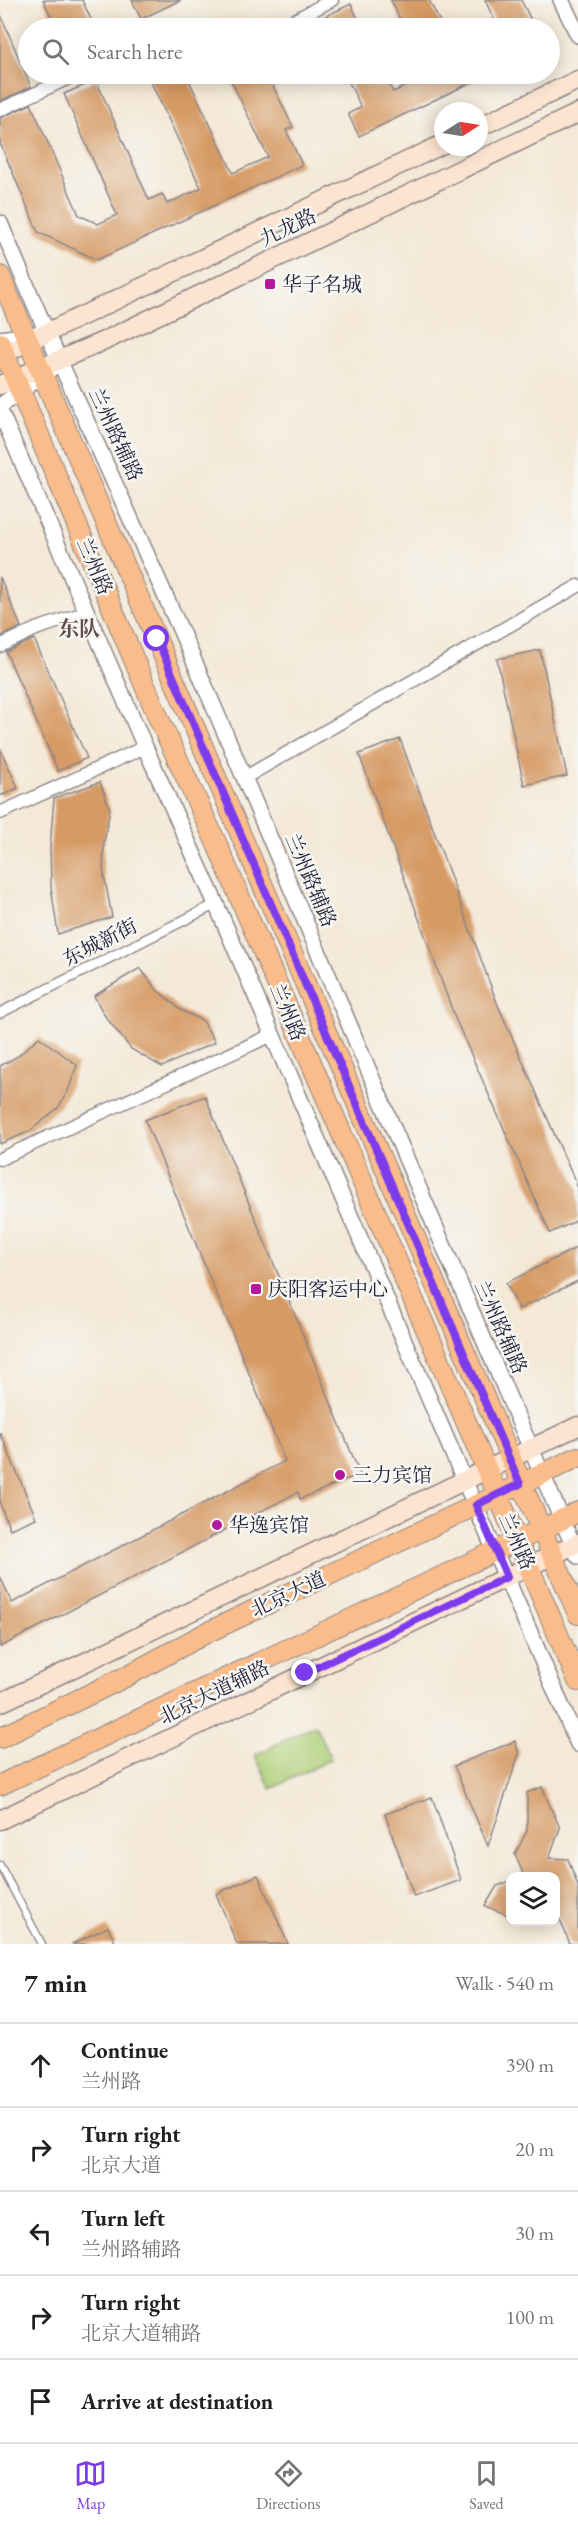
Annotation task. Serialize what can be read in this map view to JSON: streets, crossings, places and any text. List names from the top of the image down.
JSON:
{
  "streets": {
    "main road": [
      "九龙路",
      "兰州路",
      "北京大道",
      "北京大道辅路"
    ],
    "street": ["兰州路辅路", "东城新街"]
  },
  "crossings": [
    ["九龙路", "兰州路辅路"],
    ["九龙路", "兰州路"],
    ["兰州路辅路", "北京大道"],
    ["兰州路辅路", "北京大道辅路"],
    ["兰州路", "北京大道"],
    ["兰州路", "北京大道辅路"]
  ],
  "districts": ["东队"],
  "places": {
    "transit": ["华子名城", "庆阳客运中心"],
    "other": ["三力宾馆", "华逸宾馆"]
  },
  "north": "right",
  "page": {
    "search": "Search here",
    "heading": ["7 min", "Walk · 540 m"],
    "list": [
      ["Continue", "兰州路", "390 m"],
      ["Turn right", "北京大道", "20 m"],
      ["Turn left", "兰州路辅路", "30 m"],
      ["Turn right", "北京大道辅路", "100 m"],
      "Arrive at destination"
    ],
    "nav": ["Map", "Directions", "Saved"]
  }
}
